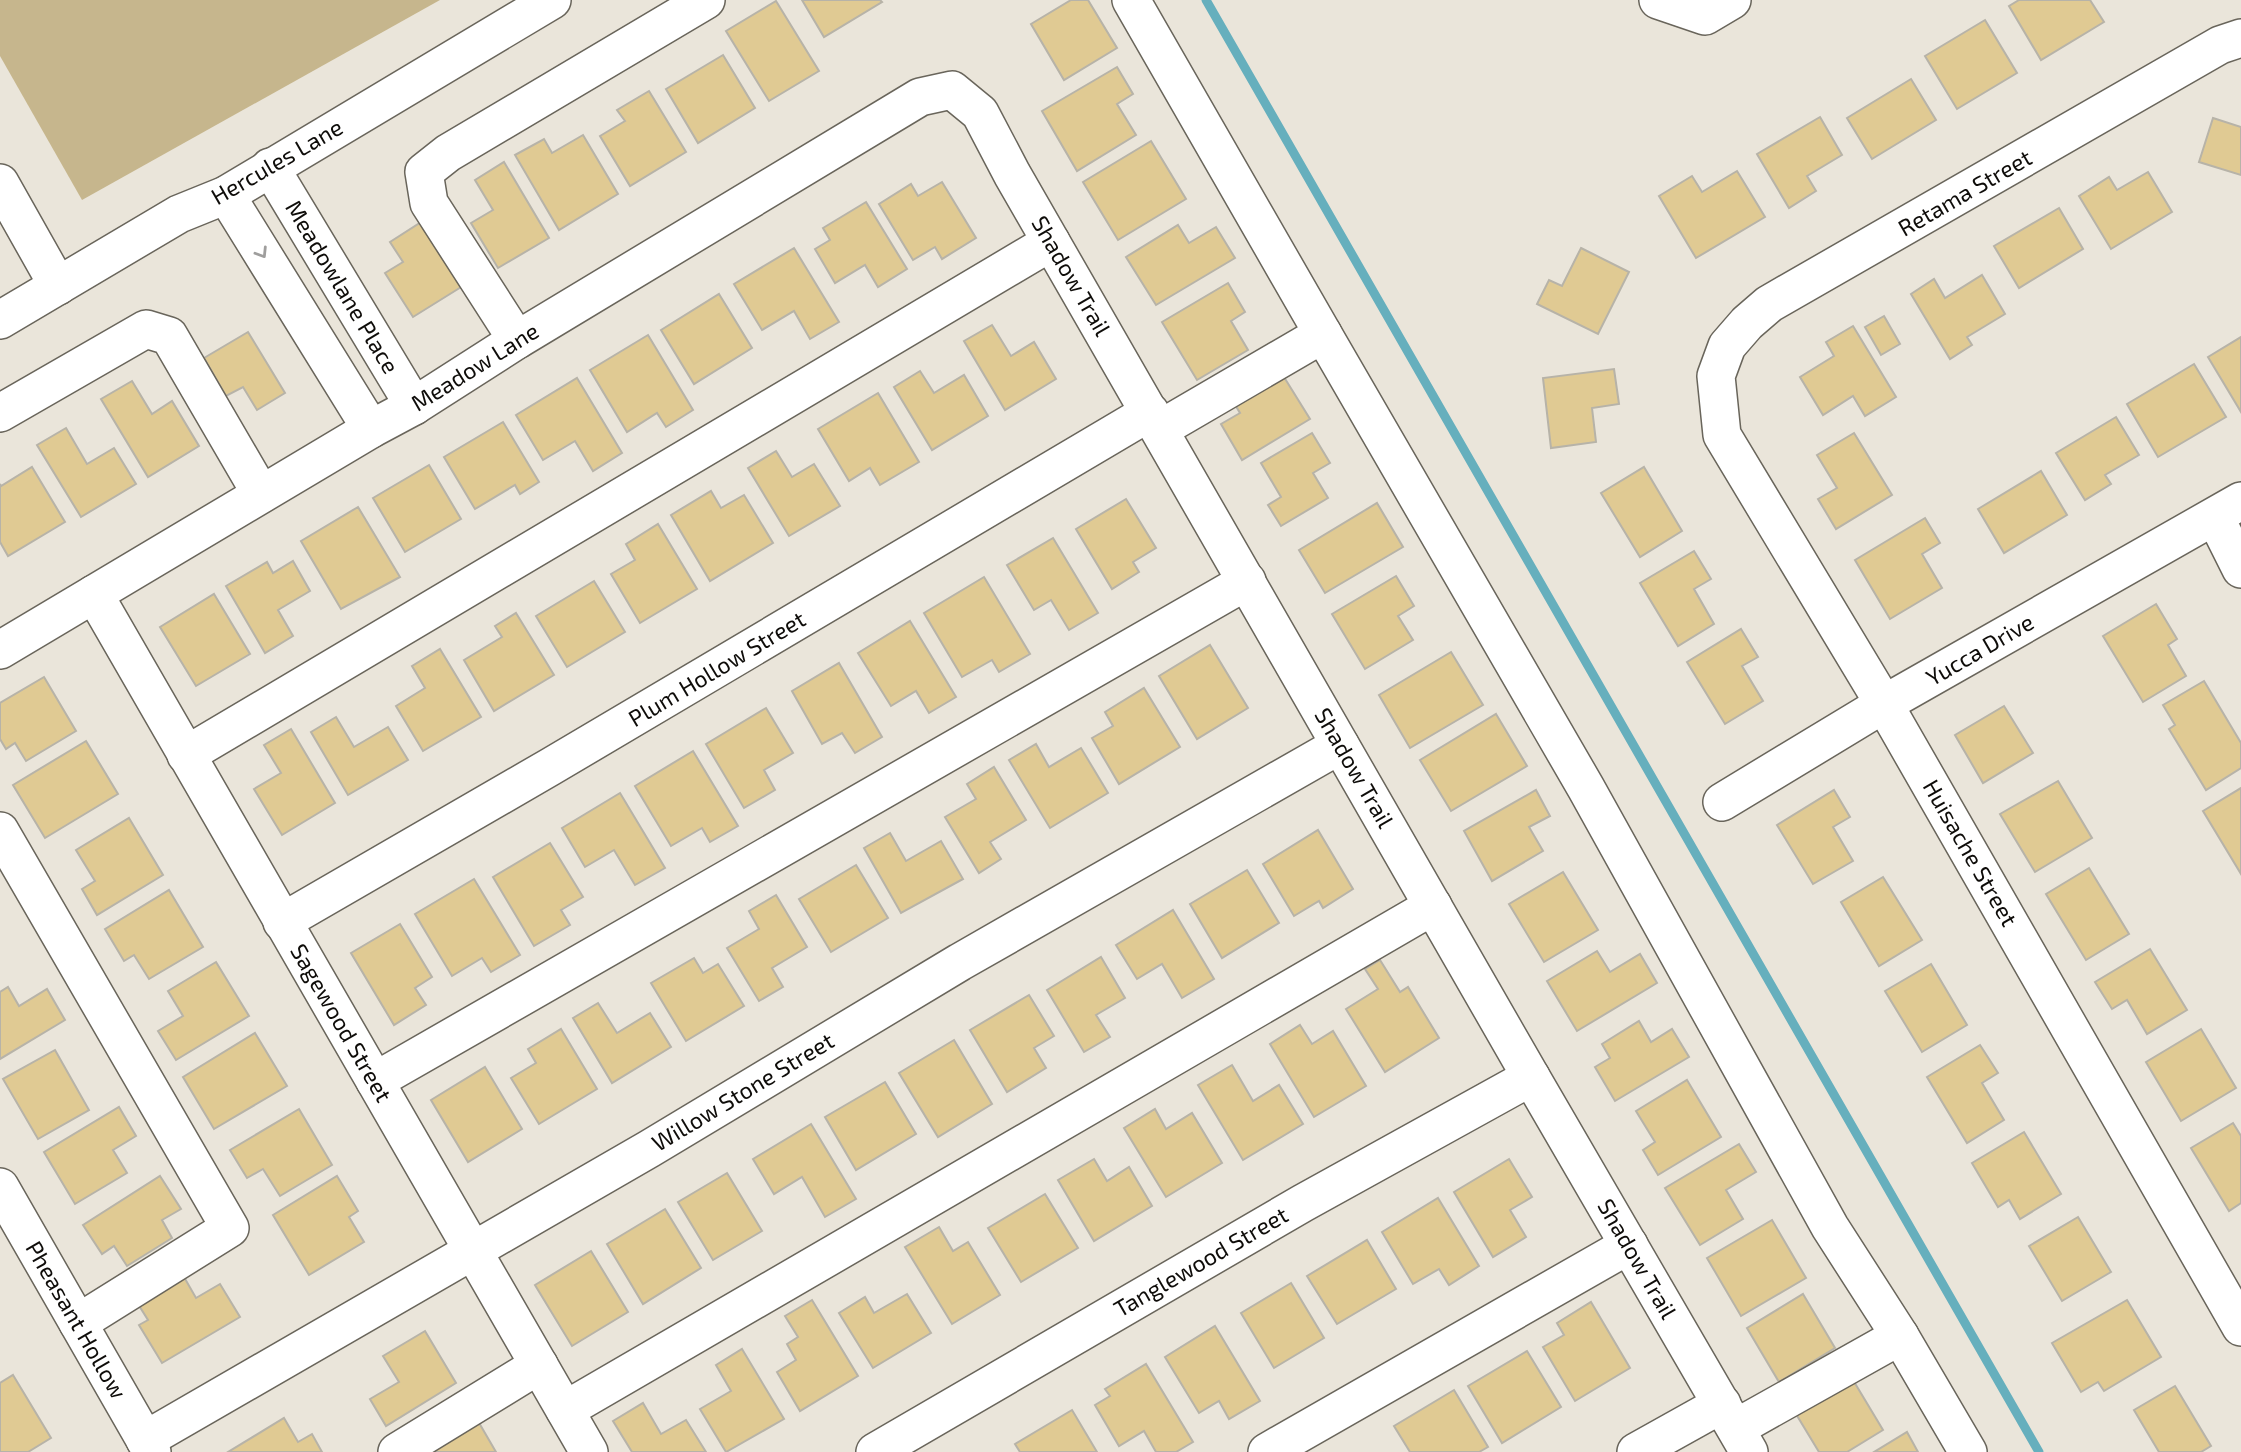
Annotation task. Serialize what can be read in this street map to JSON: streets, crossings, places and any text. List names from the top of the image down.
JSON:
{
  "streets": {
    "street": [
      "Hercules Lane",
      "Retama Street",
      "Shadow Trail",
      "Meadowlane Place",
      "Meadow Lane",
      "Yucca Drive",
      "Plum Hollow Street",
      "Huisache Street",
      "Sagewood Street",
      "Willow Stone Street",
      "Tanglewood Street",
      "Pheasant Hollow"
    ]
  },
  "crossings": [
    ["Hercules Lane", "Meadowlane Place"],
    ["Retama Street", "Huisache Street"],
    ["Shadow Trail", "Meadow Lane"],
    ["Shadow Trail", "Plum Hollow Street"],
    ["Shadow Trail", "Willow Stone Street"],
    ["Shadow Trail", "Tanglewood Street"],
    ["Meadowlane Place", "Meadow Lane"],
    ["Meadow Lane", "Sagewood Street"],
    ["Yucca Drive", "Huisache Street"],
    ["Plum Hollow Street", "Sagewood Street"],
    ["Sagewood Street", "Willow Stone Street"],
    ["Willow Stone Street", "Pheasant Hollow"]
  ]
}
